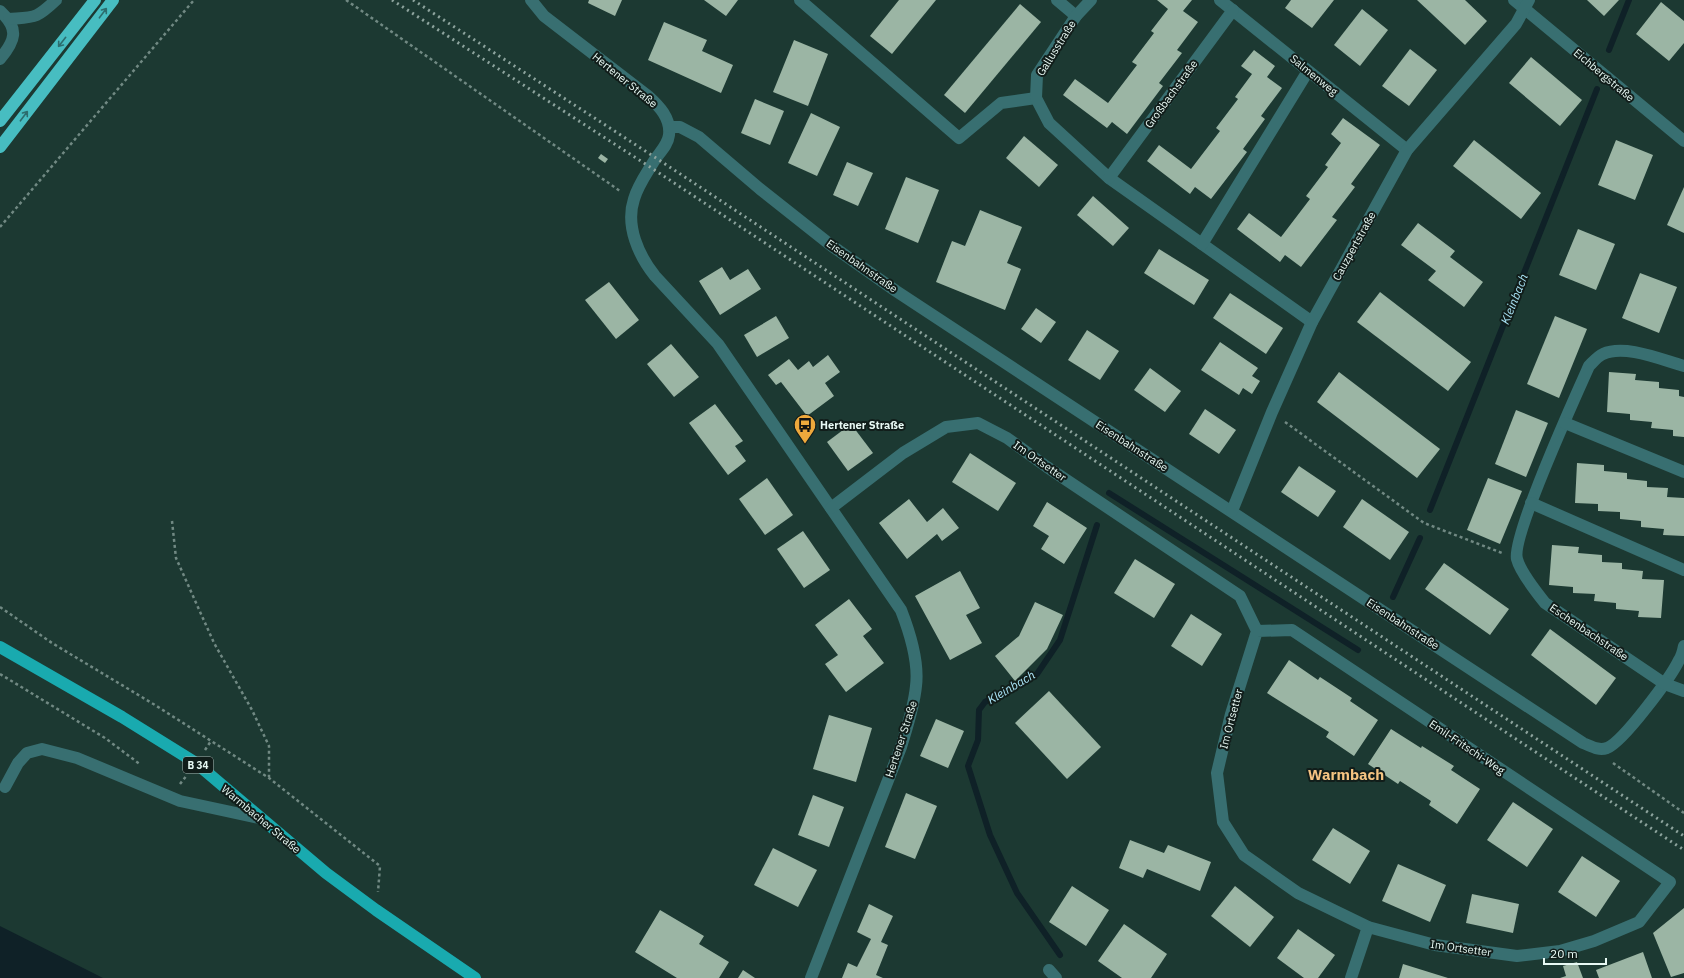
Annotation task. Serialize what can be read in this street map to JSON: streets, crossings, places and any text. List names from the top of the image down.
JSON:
{
  "streets": {
    "main road": ["B 34", "Warmbacher Straße"],
    "street": [
      "Gallusstraße",
      "Salmenweg",
      "Eichbergstraße",
      "Hertener Straße",
      "Großbachstraße",
      "Cauzpertstraße",
      "Eisenbahnstraße",
      "Im Ortsetter",
      "Eschenbachstraße",
      "Emil-Fritschi-Weg"
    ]
  },
  "crossings": [
    ["Gallusstraße", "Großbachstraße"],
    ["Salmenweg", "Großbachstraße"],
    ["Salmenweg", "Cauzpertstraße"],
    ["Eichbergstraße", "Cauzpertstraße"],
    ["Hertener Straße", "Eisenbahnstraße"],
    ["Hertener Straße", "Im Ortsetter"],
    ["Cauzpertstraße", "Eisenbahnstraße"],
    ["Im Ortsetter", "Emil-Fritschi-Weg"]
  ],
  "districts": ["Warmbach"],
  "water": ["Kleinbach"],
  "places": {
    "bus stop": ["Hertener Straße"]
  },
  "scale_bar": "20 m"
}
